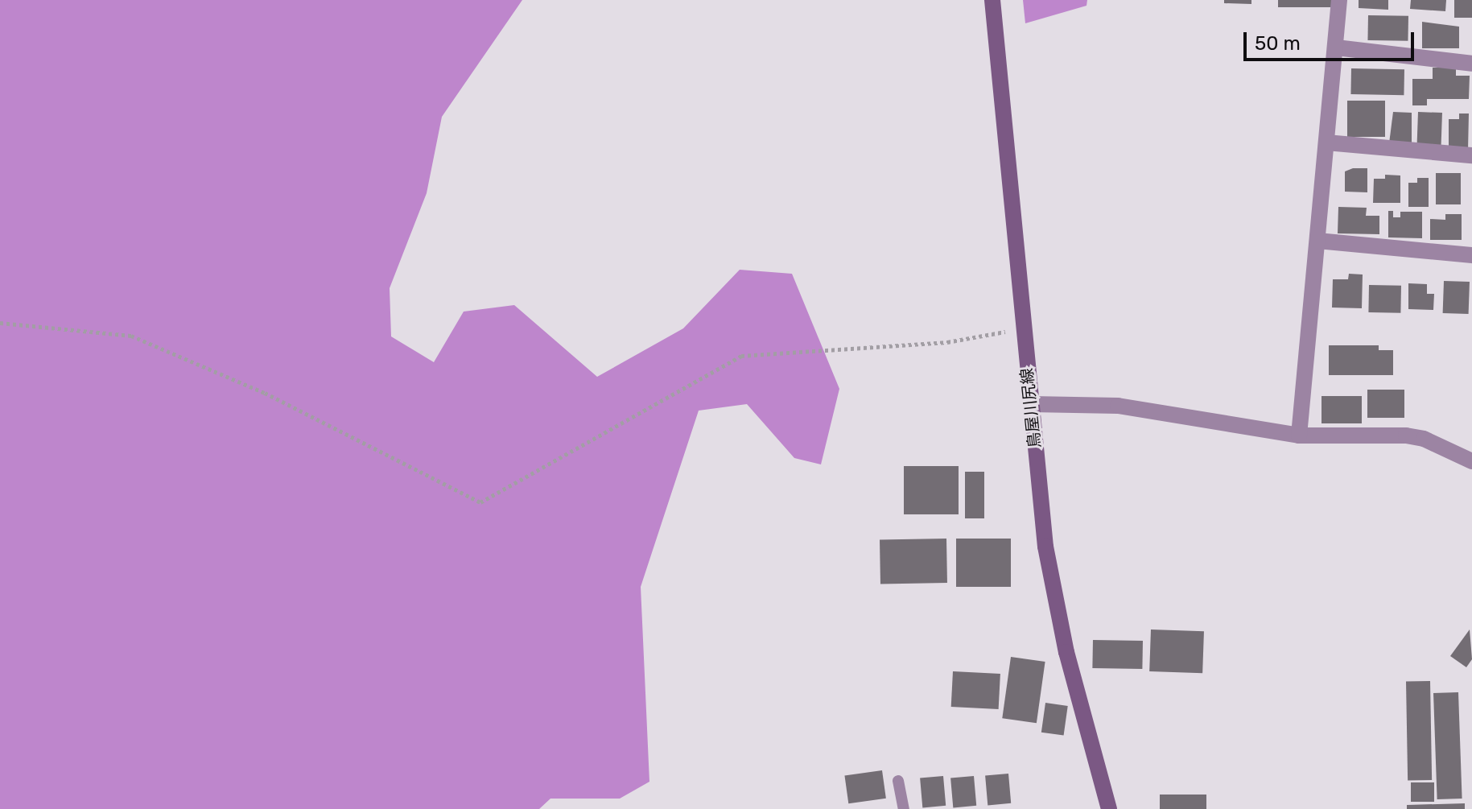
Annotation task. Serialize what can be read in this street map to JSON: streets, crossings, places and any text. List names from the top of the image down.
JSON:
{
  "streets": {
    "main road": ["鳥屋川尻線"]
  },
  "scale_bar": "50 m"
}
